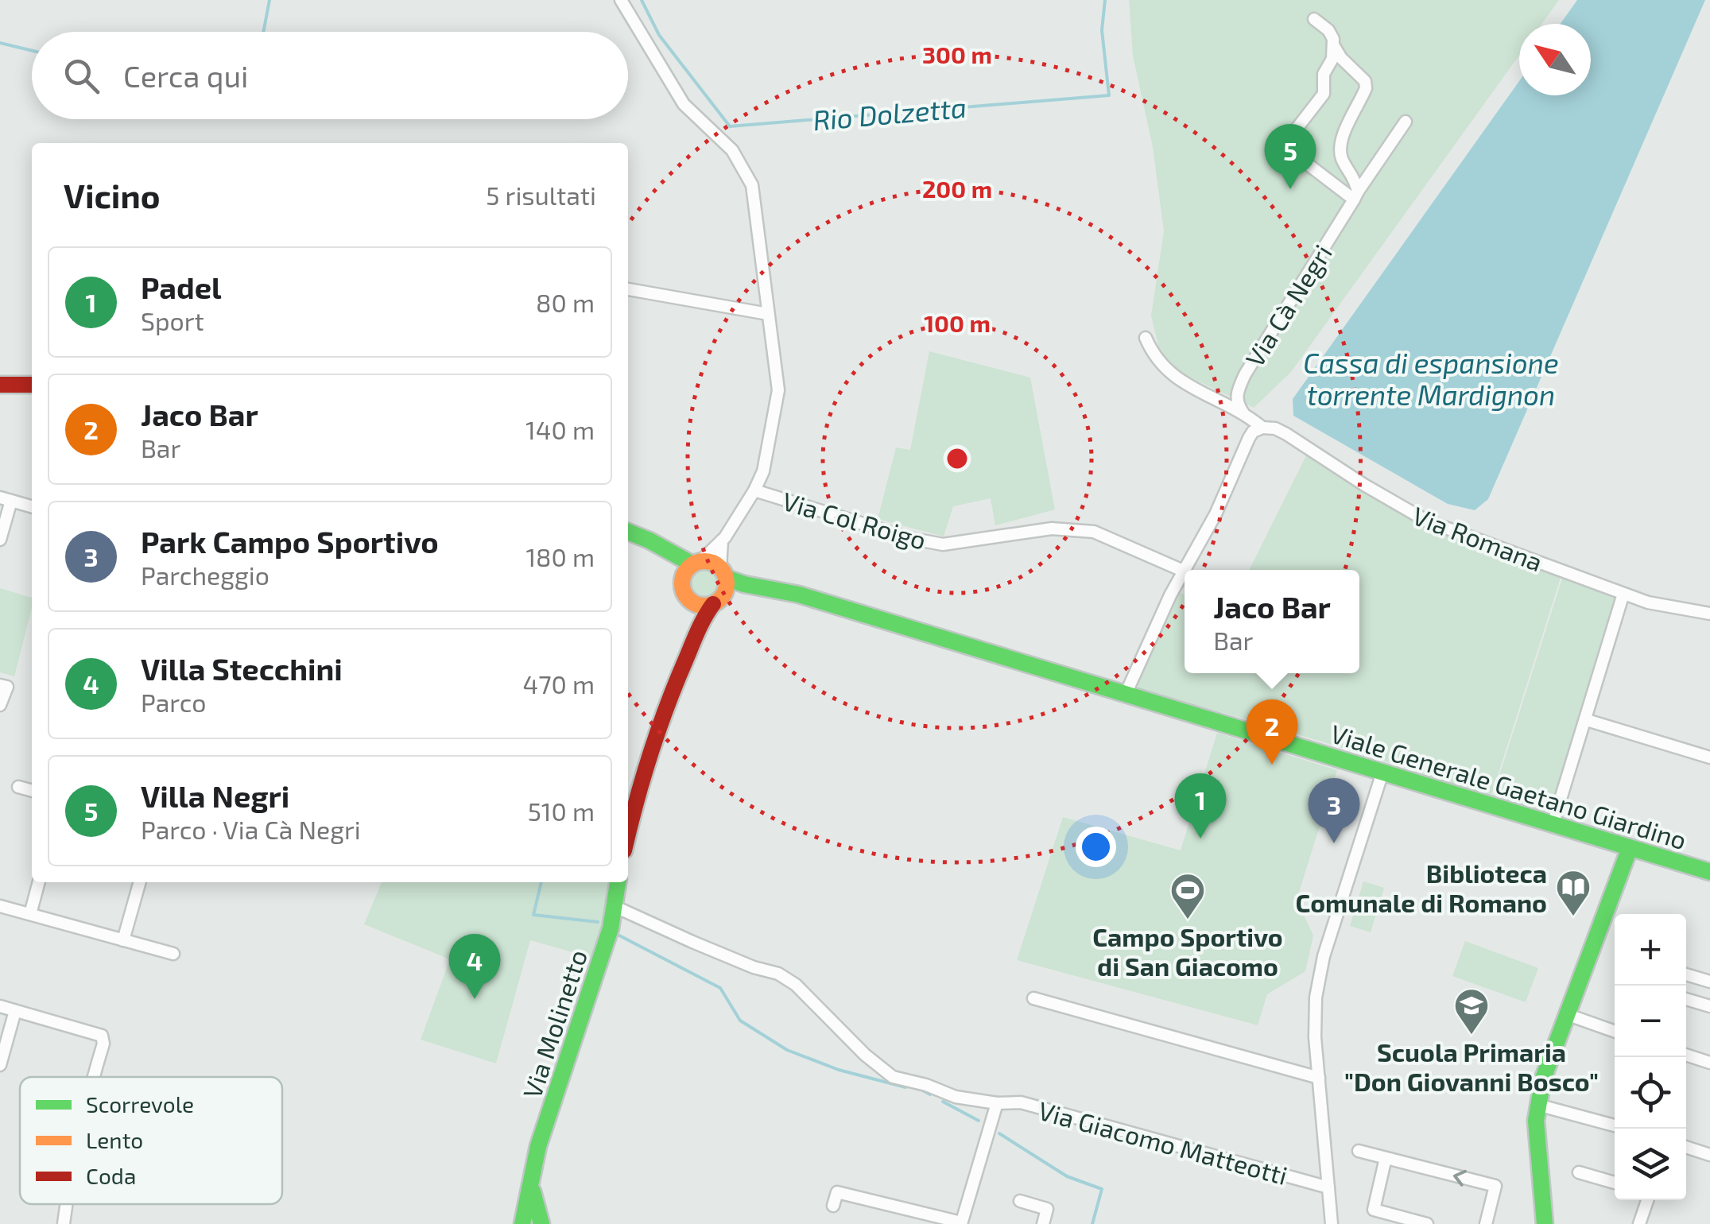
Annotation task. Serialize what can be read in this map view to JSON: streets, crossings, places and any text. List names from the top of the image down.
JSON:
{
  "streets": {
    "main road": ["Viale Generale Gaetano Giardino", "Via Molinetto"],
    "street": [
      "Via Cà Negri",
      "Via Col Roigo",
      "Via Romana",
      "Via Giacomo Matteotti"
    ]
  },
  "crossings": [
    ["Via Col Roigo", "Viale Generale Gaetano Giardino"],
    ["Via Molinetto", "Via Giacomo Matteotti"]
  ],
  "water": ["Rio Dolzetta", "Cassa di espansione torrente Mardignon"],
  "places": {
    "library": ["Biblioteca Comunale di Romano"],
    "sports": ["Campo Sportivo di San Giacomo"],
    "school or university": ["Scuola Primaria \"Don Giovanni Bosco\""]
  },
  "legend": ["Scorrevole", "Lento", "Coda"],
  "north": "top left",
  "page": {
    "search": "Cerca qui",
    "pins": [
      "5",
      "2",
      "1",
      "3",
      "4"
    ],
    "heading": ["Vicino", "5 risultati"],
    "list": [
      {
        "mark": "1",
        "name": "Padel",
        "note": "Sport",
        "value": "80 m"
      },
      {
        "mark": "2",
        "name": "Jaco Bar",
        "note": "Bar",
        "value": "140 m"
      },
      {
        "mark": "3",
        "name": "Park Campo Sportivo",
        "note": "Parcheggio",
        "value": "180 m"
      },
      {
        "mark": "4",
        "name": "Villa Stecchini",
        "note": "Parco",
        "value": "470 m"
      },
      {
        "mark": "5",
        "name": "Villa Negri",
        "note": "Parco · Via Cà Negri",
        "value": "510 m"
      }
    ],
    "popup": ["Jaco Bar", "Bar"],
    "map_buttons": ["+", "−"]
  },
  "rings": ["300 m", "200 m", "100 m"]
}
